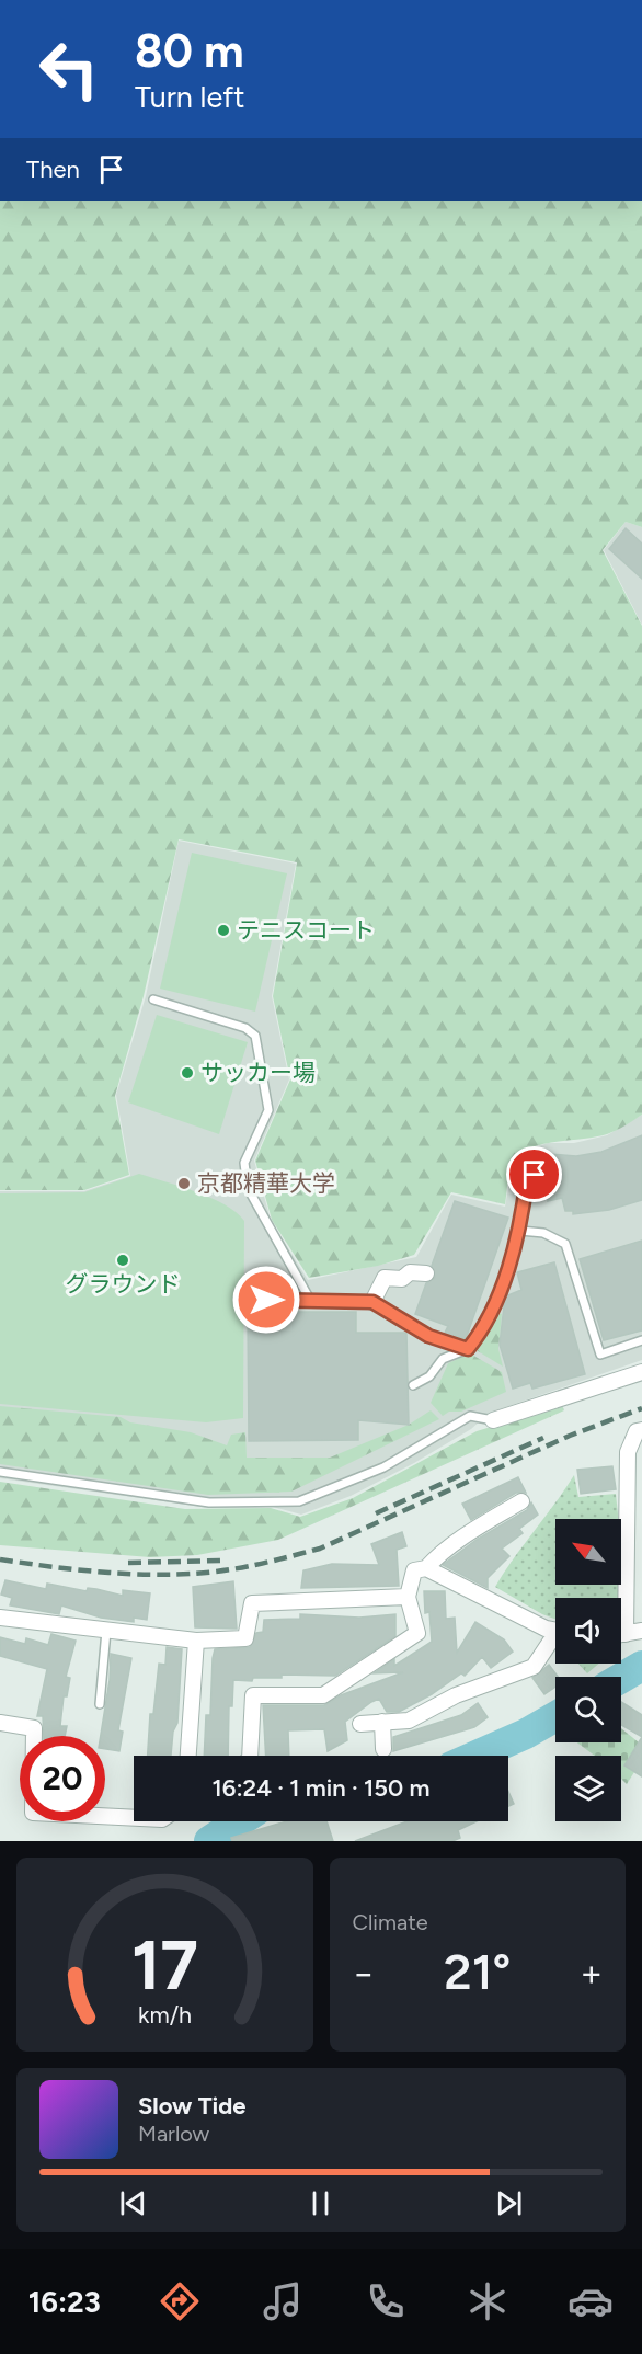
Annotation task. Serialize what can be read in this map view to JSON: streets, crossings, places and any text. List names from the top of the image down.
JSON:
{
  "places": [
    "テニスコート",
    "サッカー場",
    "京都精華大学",
    "グラウンド"
  ],
  "north": "top left",
  "page": {
    "turn": ["80 m", "Turn left"],
    "then": "Then",
    "limit": "20",
    "trip": "16:24 · 1 min · 150 m",
    "tile": "Climate",
    "heat": ["−", "21°", "+"],
    "song": ["Slow Tide", "Marlow"],
    "tabs": "16:23",
    "gauge": ["17", "km/h"]
  }
}
